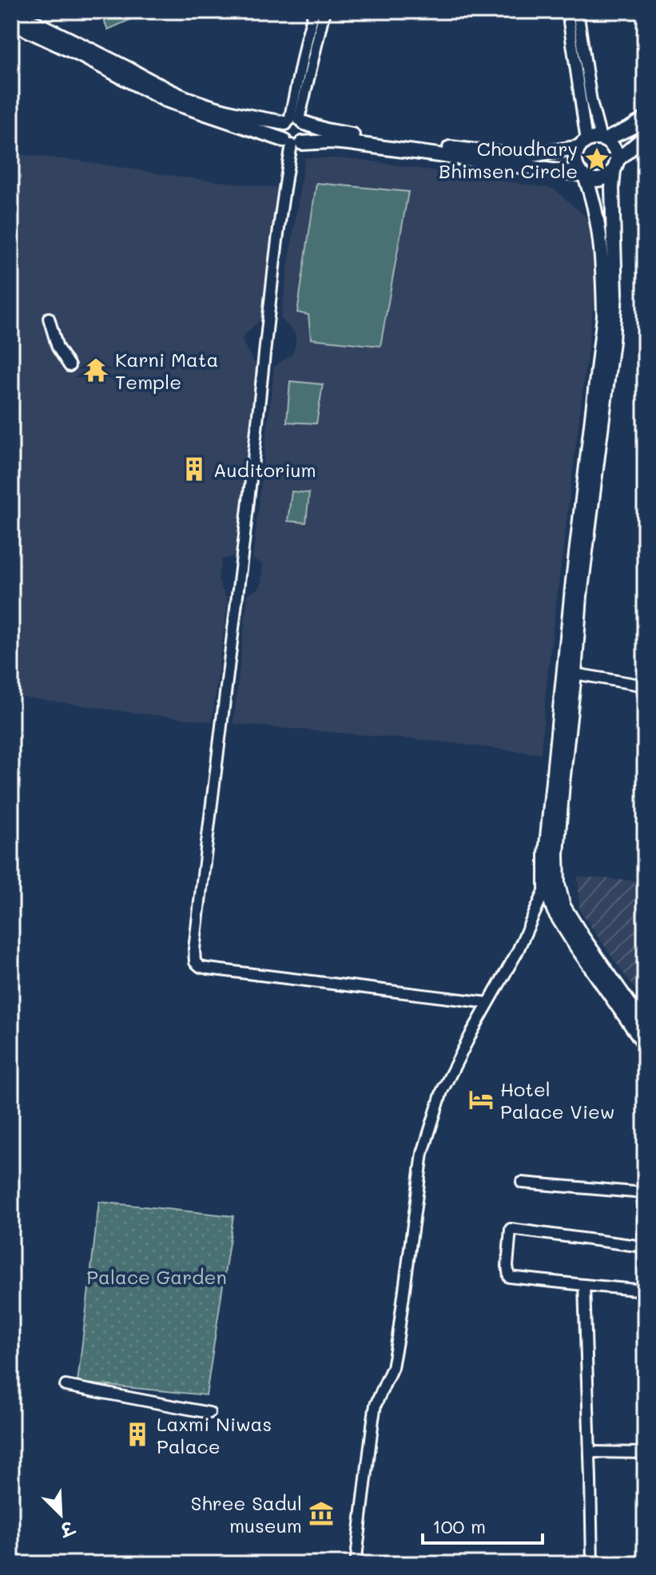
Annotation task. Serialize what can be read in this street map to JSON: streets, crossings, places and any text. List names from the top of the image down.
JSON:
{
  "parks": ["Palace Garden"],
  "places": {
    "place": ["Choudhary Bhimsen Circle"],
    "temple": ["Karni Mata Temple"],
    "building": ["Auditorium", "Laxmi Niwas Palace"],
    "hotel": ["Hotel Palace View"],
    "museum": ["Shree Sadul museum"]
  },
  "scale_bar": "100 m",
  "north": "bottom right"
}
